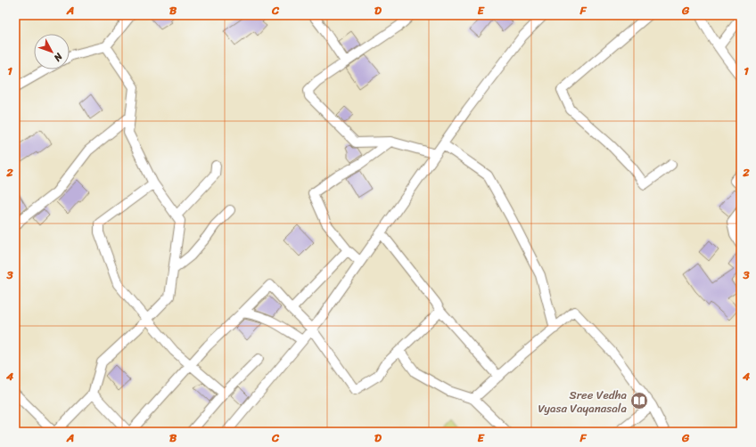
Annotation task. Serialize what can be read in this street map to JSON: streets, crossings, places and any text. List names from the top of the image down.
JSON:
{
  "places": {
    "library": ["Sree Vedha Vyasa Vayanasala"]
  },
  "north": "bottom right",
  "grid": {
    "columns": [
      "A",
      "B",
      "C",
      "D",
      "E",
      "F",
      "G"
    ],
    "rows": [
      "1",
      "2",
      "3",
      "4"
    ]
  }
}
